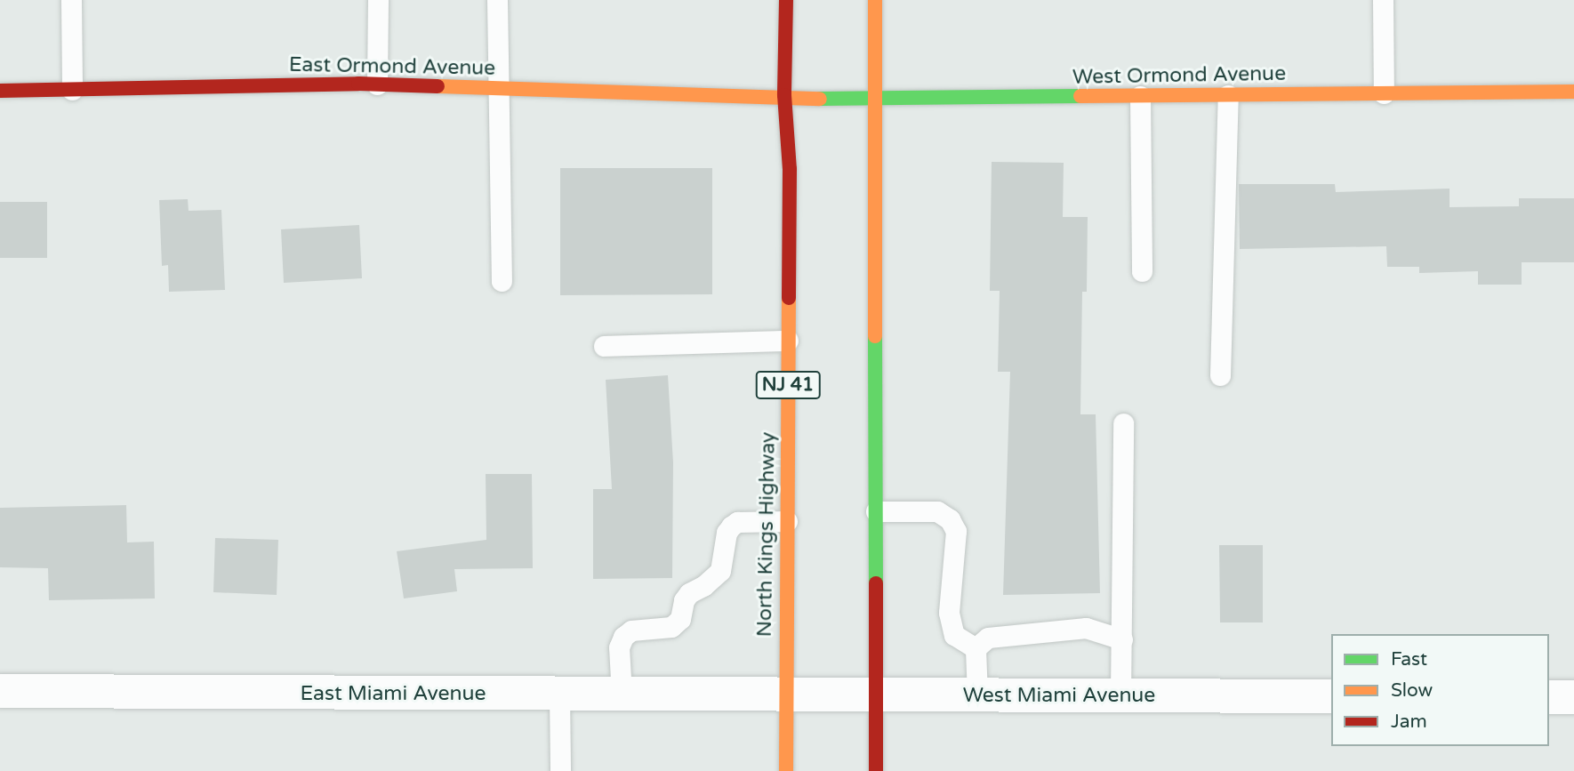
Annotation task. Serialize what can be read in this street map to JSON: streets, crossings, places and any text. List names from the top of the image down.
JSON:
{
  "streets": {
    "street": [
      "East Ormond Avenue",
      "West Ormond Avenue",
      "NJ 41",
      "North Kings Highway",
      "East Miami Avenue",
      "West Miami Avenue"
    ]
  },
  "crossings": [
    ["East Ormond Avenue", "West Ormond Avenue"],
    ["East Ormond Avenue", "North Kings Highway"],
    ["West Ormond Avenue", "North Kings Highway"],
    ["North Kings Highway", "East Miami Avenue"],
    ["North Kings Highway", "West Miami Avenue"],
    ["East Miami Avenue", "West Miami Avenue"]
  ],
  "legend": ["Fast", "Slow", "Jam"]
}
